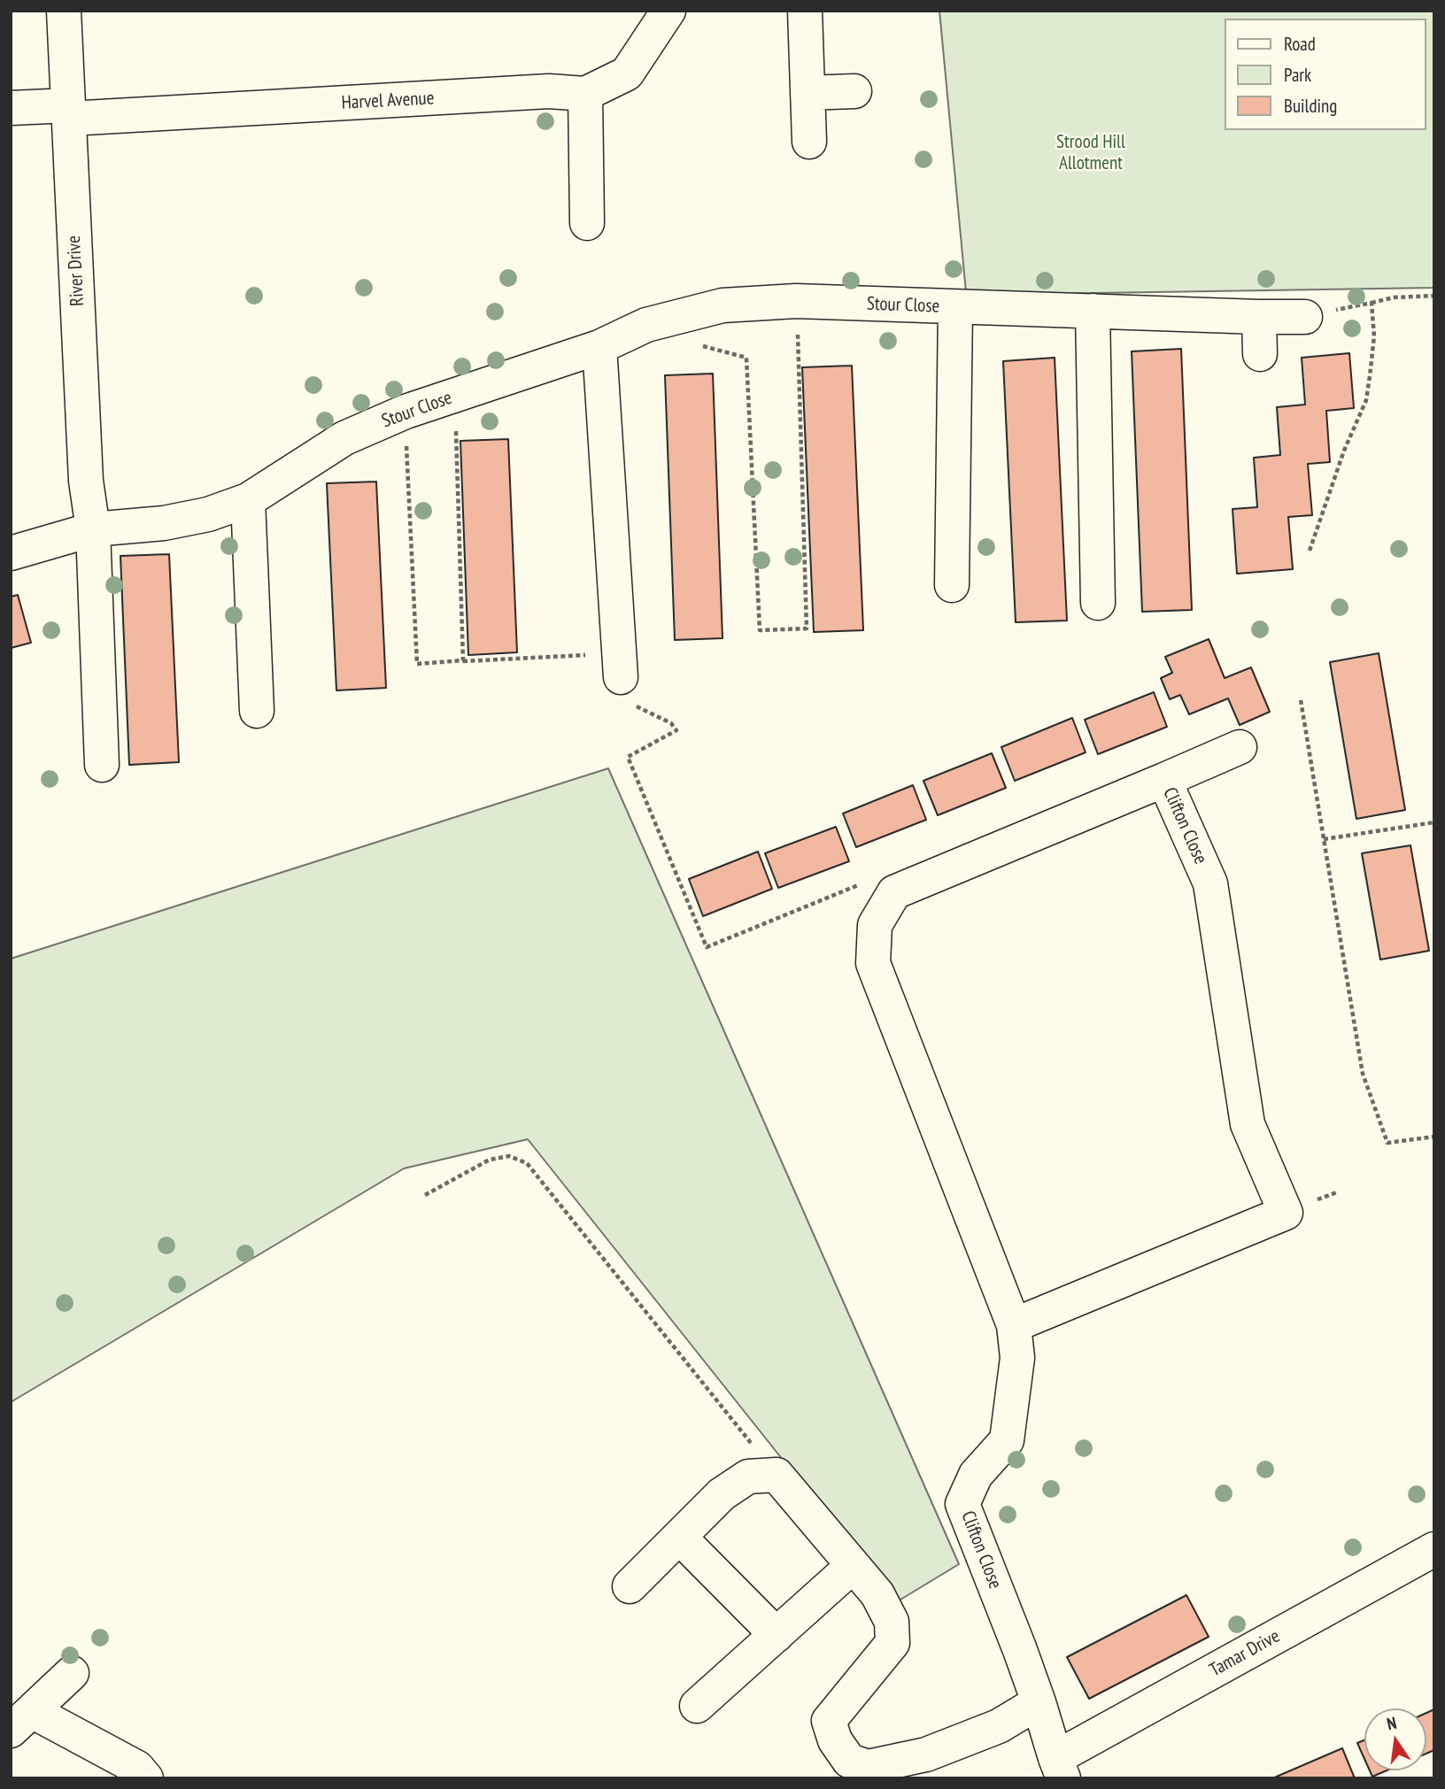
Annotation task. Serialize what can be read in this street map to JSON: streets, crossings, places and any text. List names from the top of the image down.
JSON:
{
  "streets": {
    "street": [
      "Harvel Avenue",
      "River Drive",
      "Stour Close",
      "Clifton Close",
      "Tamar Drive"
    ]
  },
  "crossings": [
    ["Harvel Avenue", "River Drive"],
    ["River Drive", "Stour Close"],
    ["Clifton Close", "Tamar Drive"]
  ],
  "parks": ["Strood Hill Allotment"],
  "legend": ["Road", "Park", "Building"],
  "north": "top"
}
